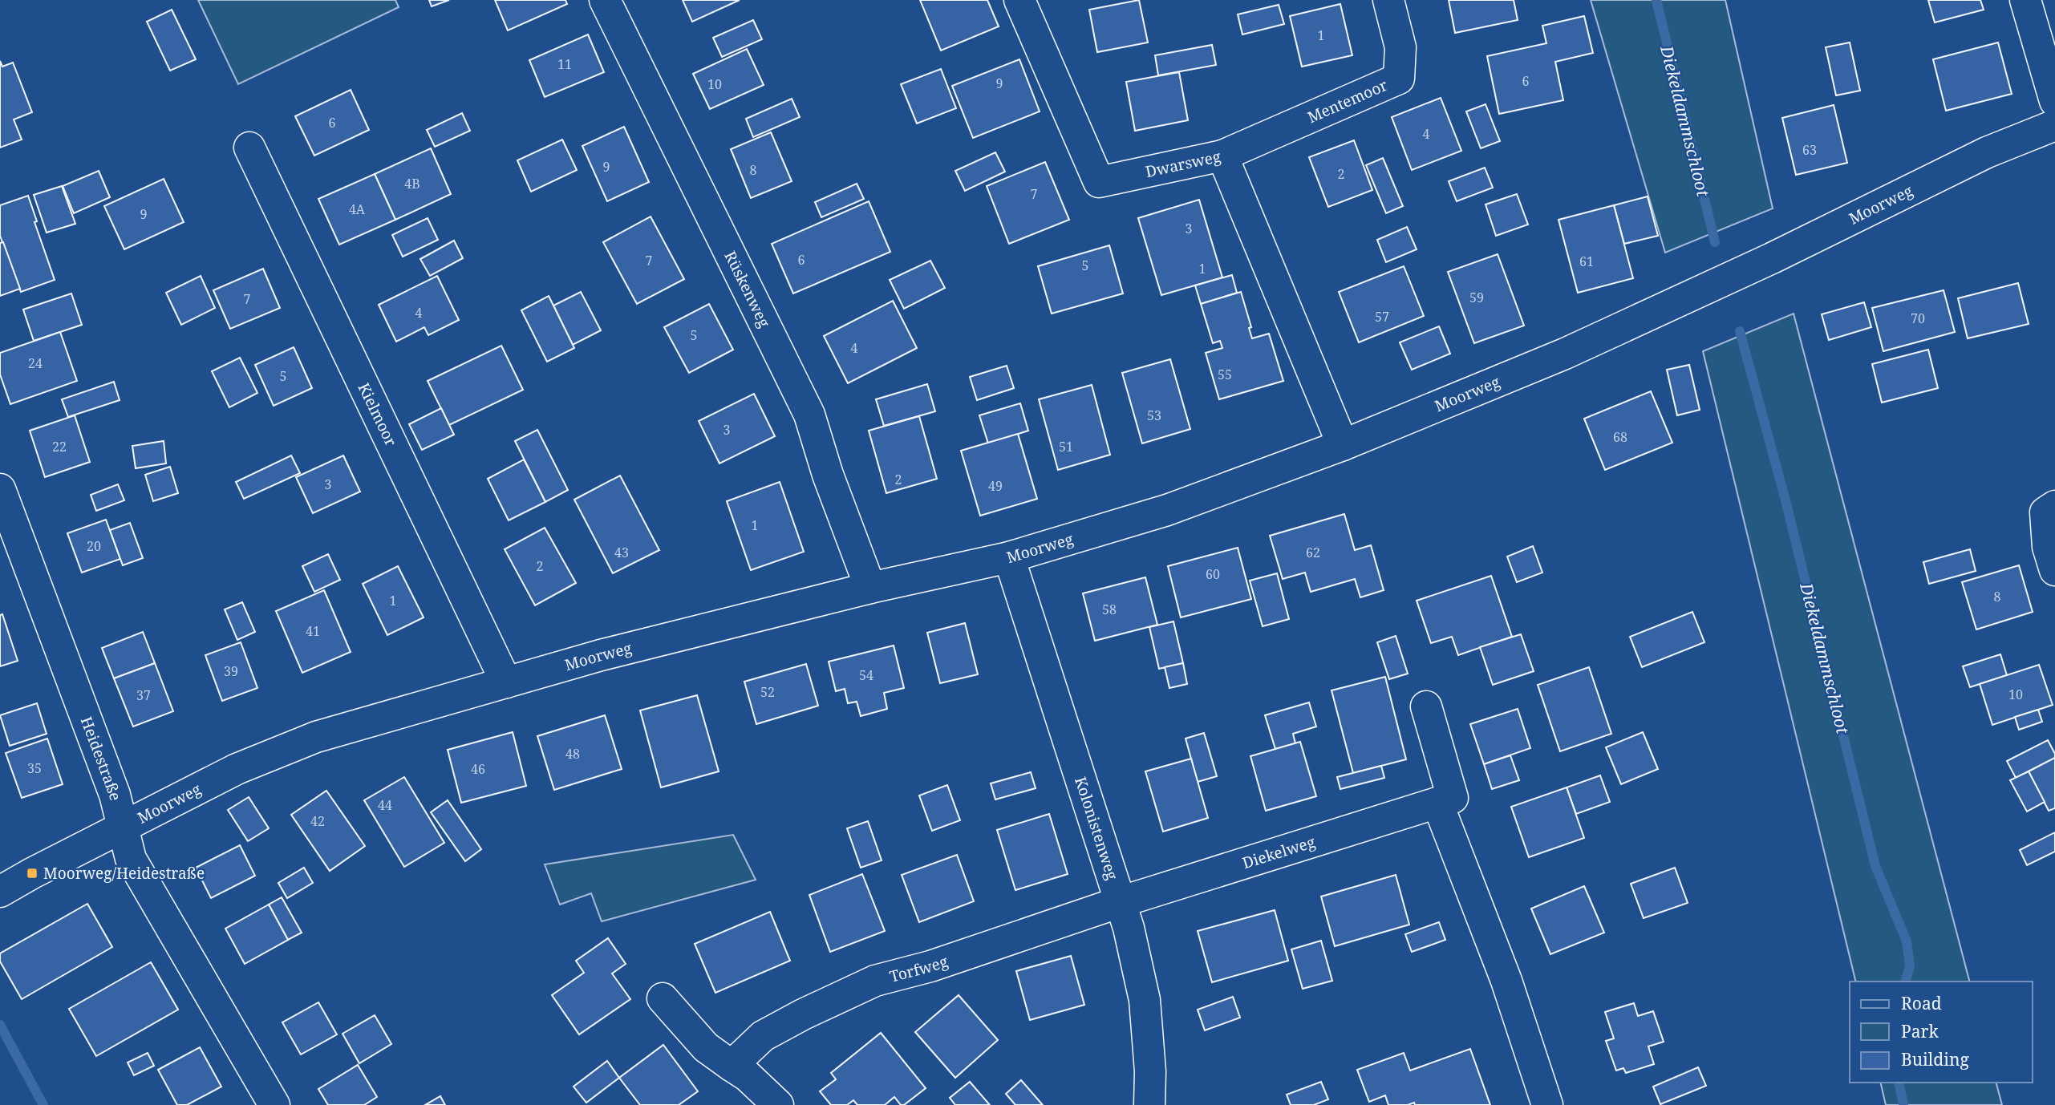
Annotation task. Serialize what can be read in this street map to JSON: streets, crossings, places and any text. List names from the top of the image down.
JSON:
{
  "streets": {
    "street": [
      "Mentemoor",
      "Dwarsweg",
      "Moorweg",
      "Rüskenweg",
      "Kielmoor",
      "Heidestraße",
      "Kolonistenweg",
      "Diekelweg",
      "Torfweg"
    ]
  },
  "crossings": [
    ["Mentemoor", "Dwarsweg"],
    ["Dwarsweg", "Moorweg"],
    ["Moorweg", "Rüskenweg"],
    ["Moorweg", "Kielmoor"],
    ["Moorweg", "Heidestraße"],
    ["Moorweg", "Kolonistenweg"],
    ["Kolonistenweg", "Diekelweg"],
    ["Kolonistenweg", "Torfweg"],
    ["Diekelweg", "Torfweg"]
  ],
  "water": ["Diekeldammschloot"],
  "places": {
    "transit": ["Moorweg/Heidestraße"]
  },
  "house_numbers": [
    "1",
    "11",
    "6",
    "9",
    "10",
    "6",
    "4",
    "63",
    "9",
    "8",
    "2",
    "4B",
    "7",
    "4A",
    "9",
    "3",
    "6",
    "7",
    "61",
    "5",
    "1",
    "59",
    "7",
    "4",
    "57",
    "70",
    "5",
    "4",
    "24",
    "55",
    "5",
    "53",
    "3",
    "68",
    "22",
    "51",
    "2",
    "3",
    "49",
    "1",
    "20",
    "43",
    "62",
    "2",
    "60",
    "8",
    "1",
    "58",
    "41",
    "39",
    "54",
    "52",
    "10",
    "37",
    "48",
    "35",
    "46",
    "44",
    "42"
  ],
  "legend": ["Road", "Park", "Building"]
}
